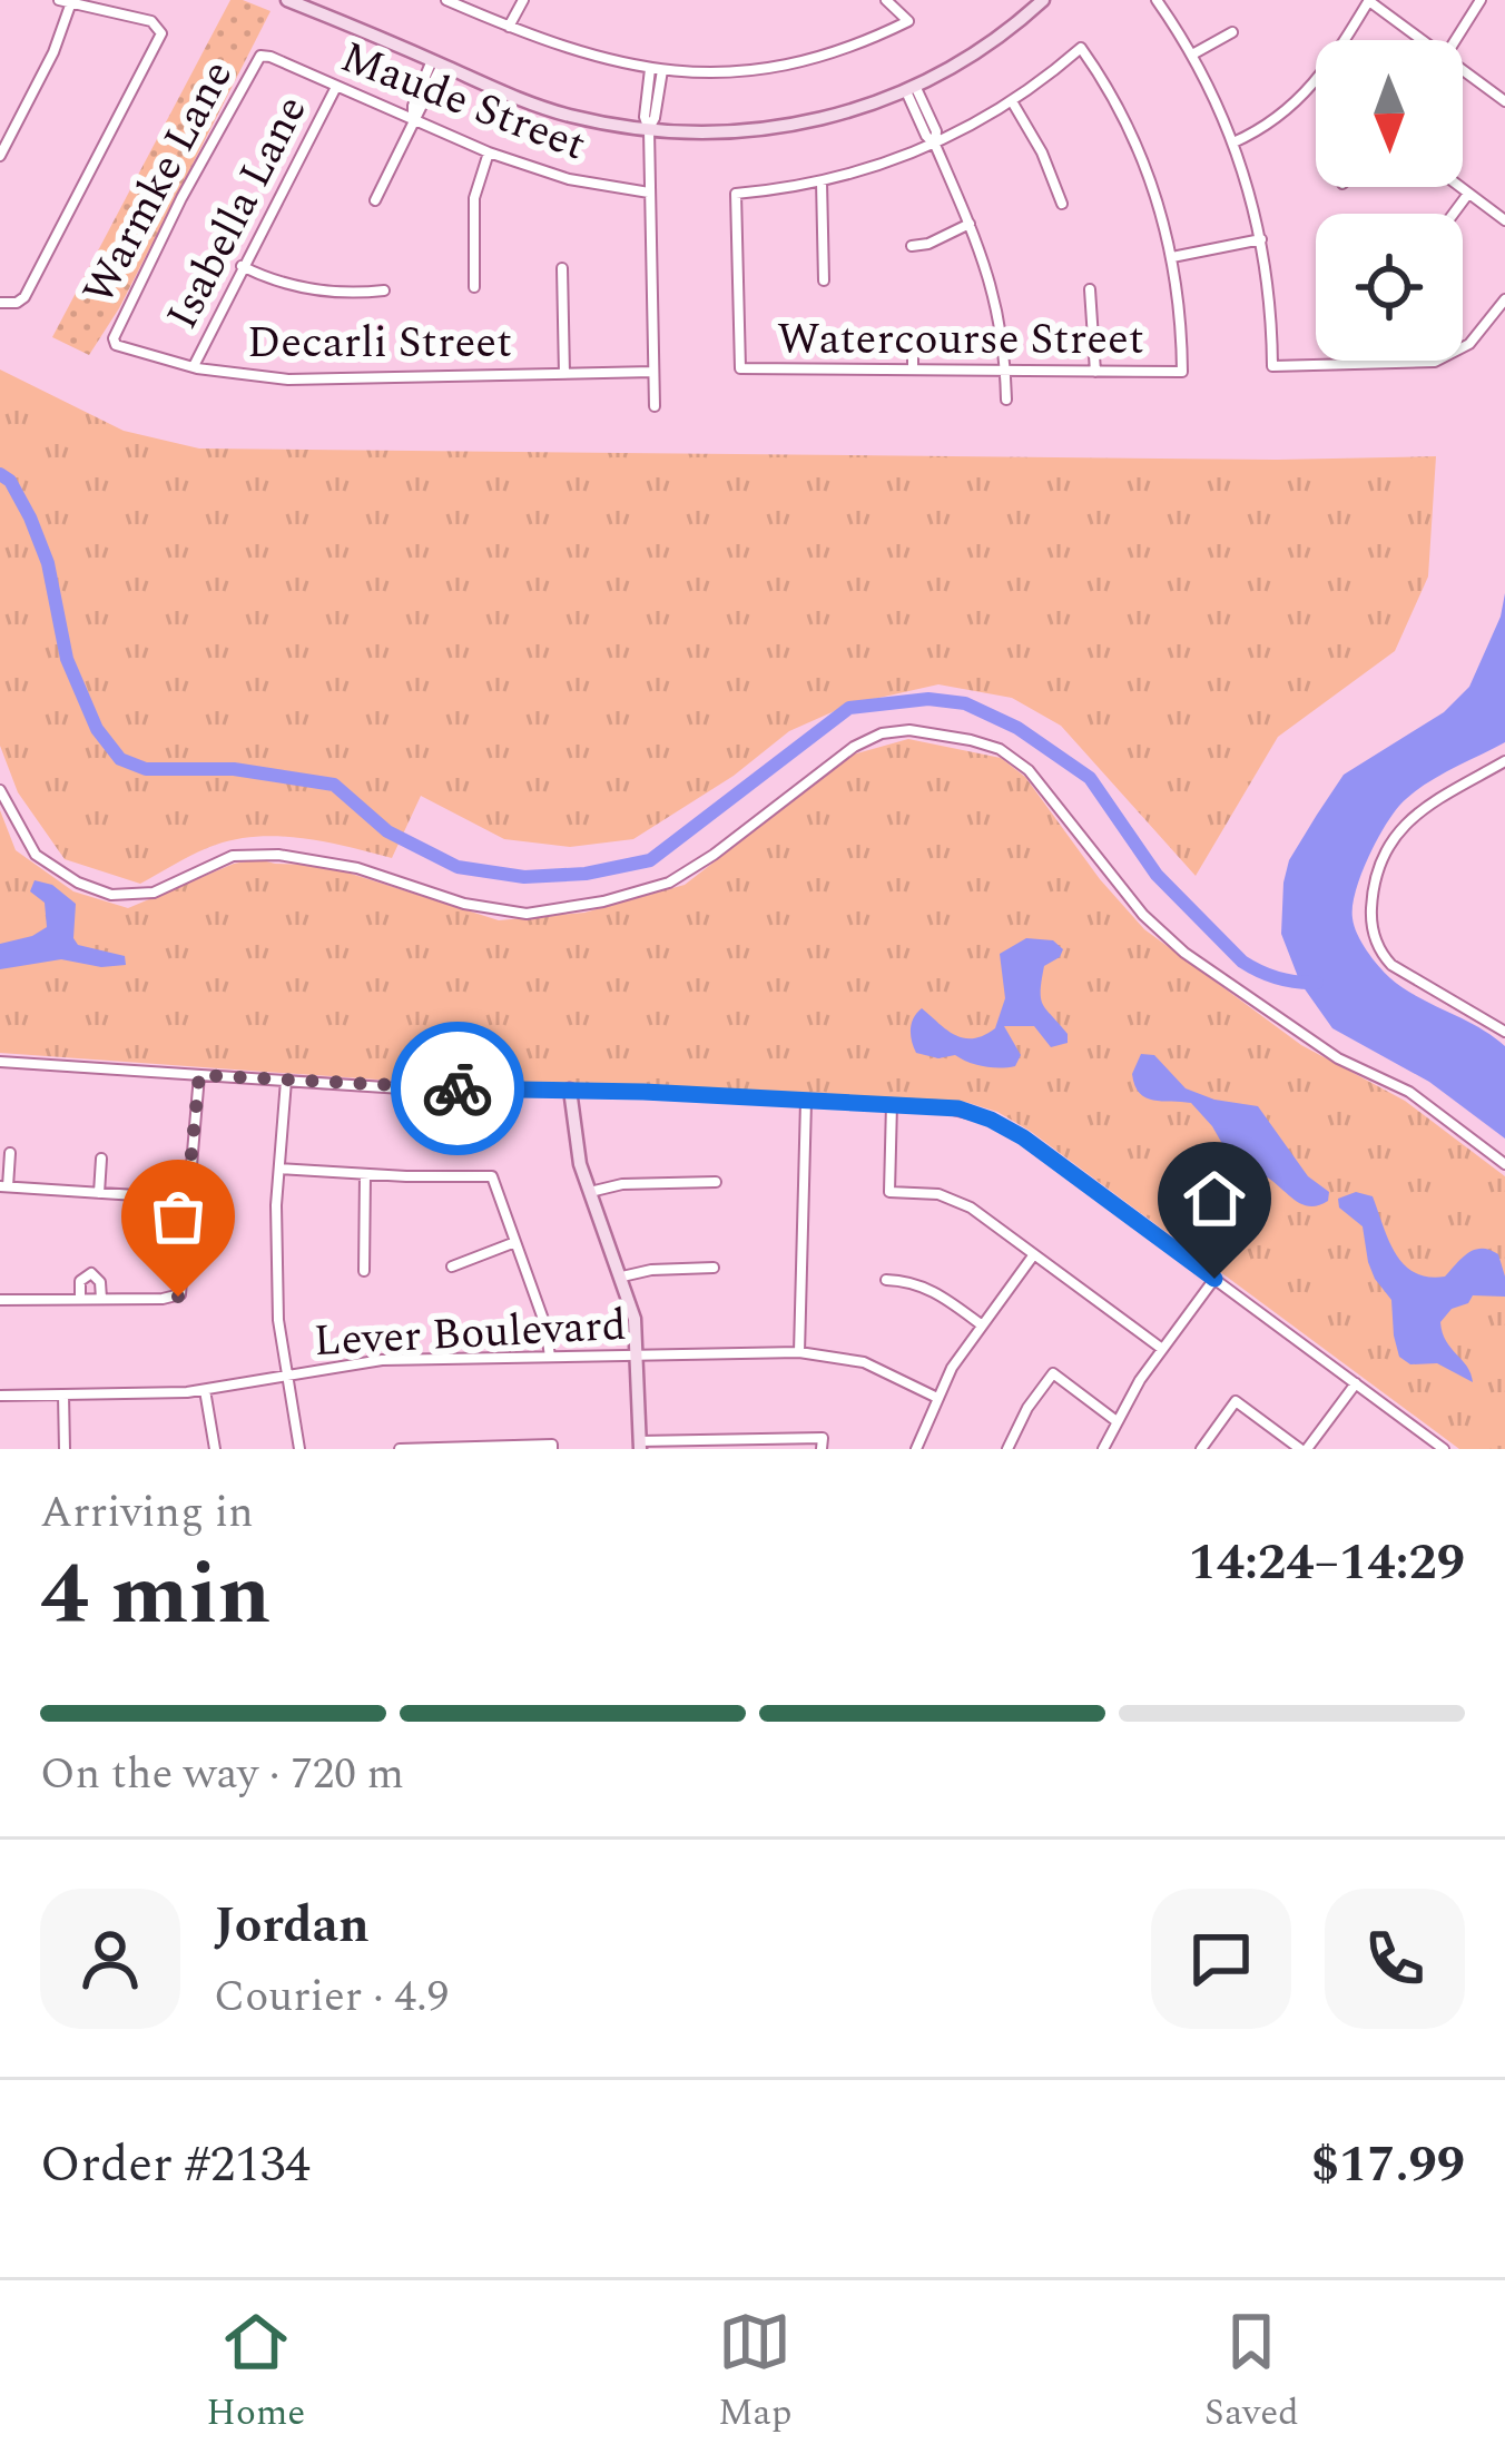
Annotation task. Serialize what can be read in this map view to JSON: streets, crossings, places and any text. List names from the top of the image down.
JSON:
{
  "streets": {
    "street": [
      "Maude Street",
      "Warmke Lane",
      "Isabella Lane",
      "Watercourse Street",
      "Decarli Street",
      "Lever Boulevard"
    ]
  },
  "crossings": [
    ["Maude Street", "Warmke Lane"],
    ["Maude Street", "Isabella Lane"],
    ["Warmke Lane", "Decarli Street"],
    ["Isabella Lane", "Decarli Street"]
  ],
  "north": "bottom",
  "page": {
    "heading": ["4 min", "Arriving in", "14:24–14:29"],
    "panel": [
      "Jordan",
      "Courier · 4.9",
      "Order #2134",
      "$17.99"
    ],
    "bar": "On the way · 720 m",
    "tabs": ["Home", "Map", "Saved"]
  }
}
